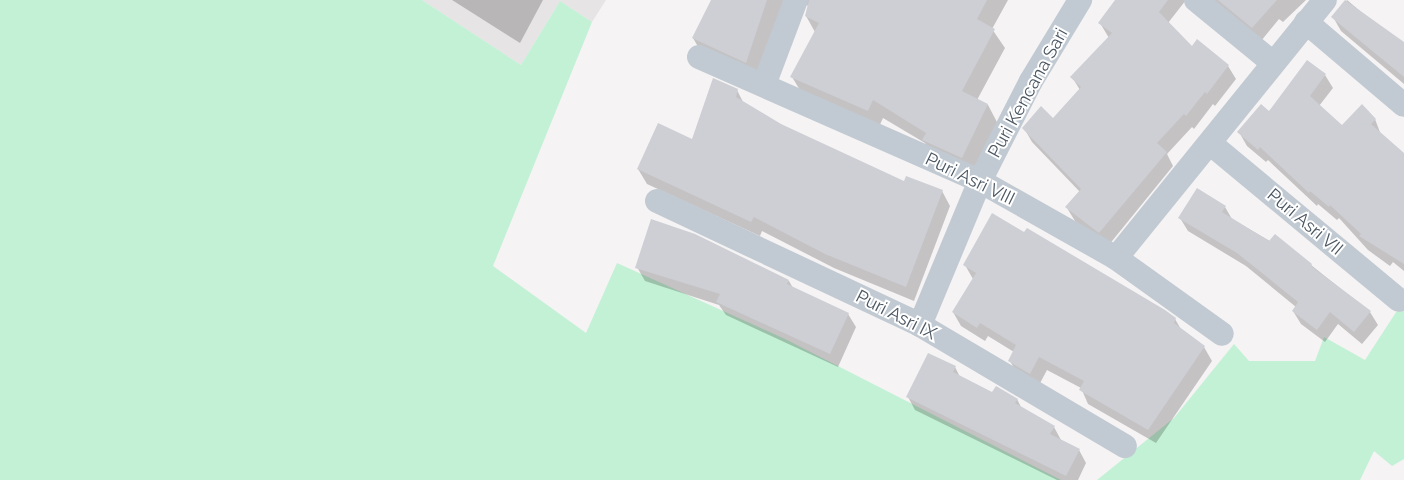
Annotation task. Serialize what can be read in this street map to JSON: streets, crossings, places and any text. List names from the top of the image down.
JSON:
{
  "streets": {
    "street": [
      "Puri Kencana Sari",
      "Puri Asri VIII",
      "Puri Asri VII",
      "Puri Asri IX"
    ]
  },
  "crossings": [
    ["Puri Kencana Sari", "Puri Asri VIII"],
    ["Puri Kencana Sari", "Puri Asri IX"]
  ]
}
